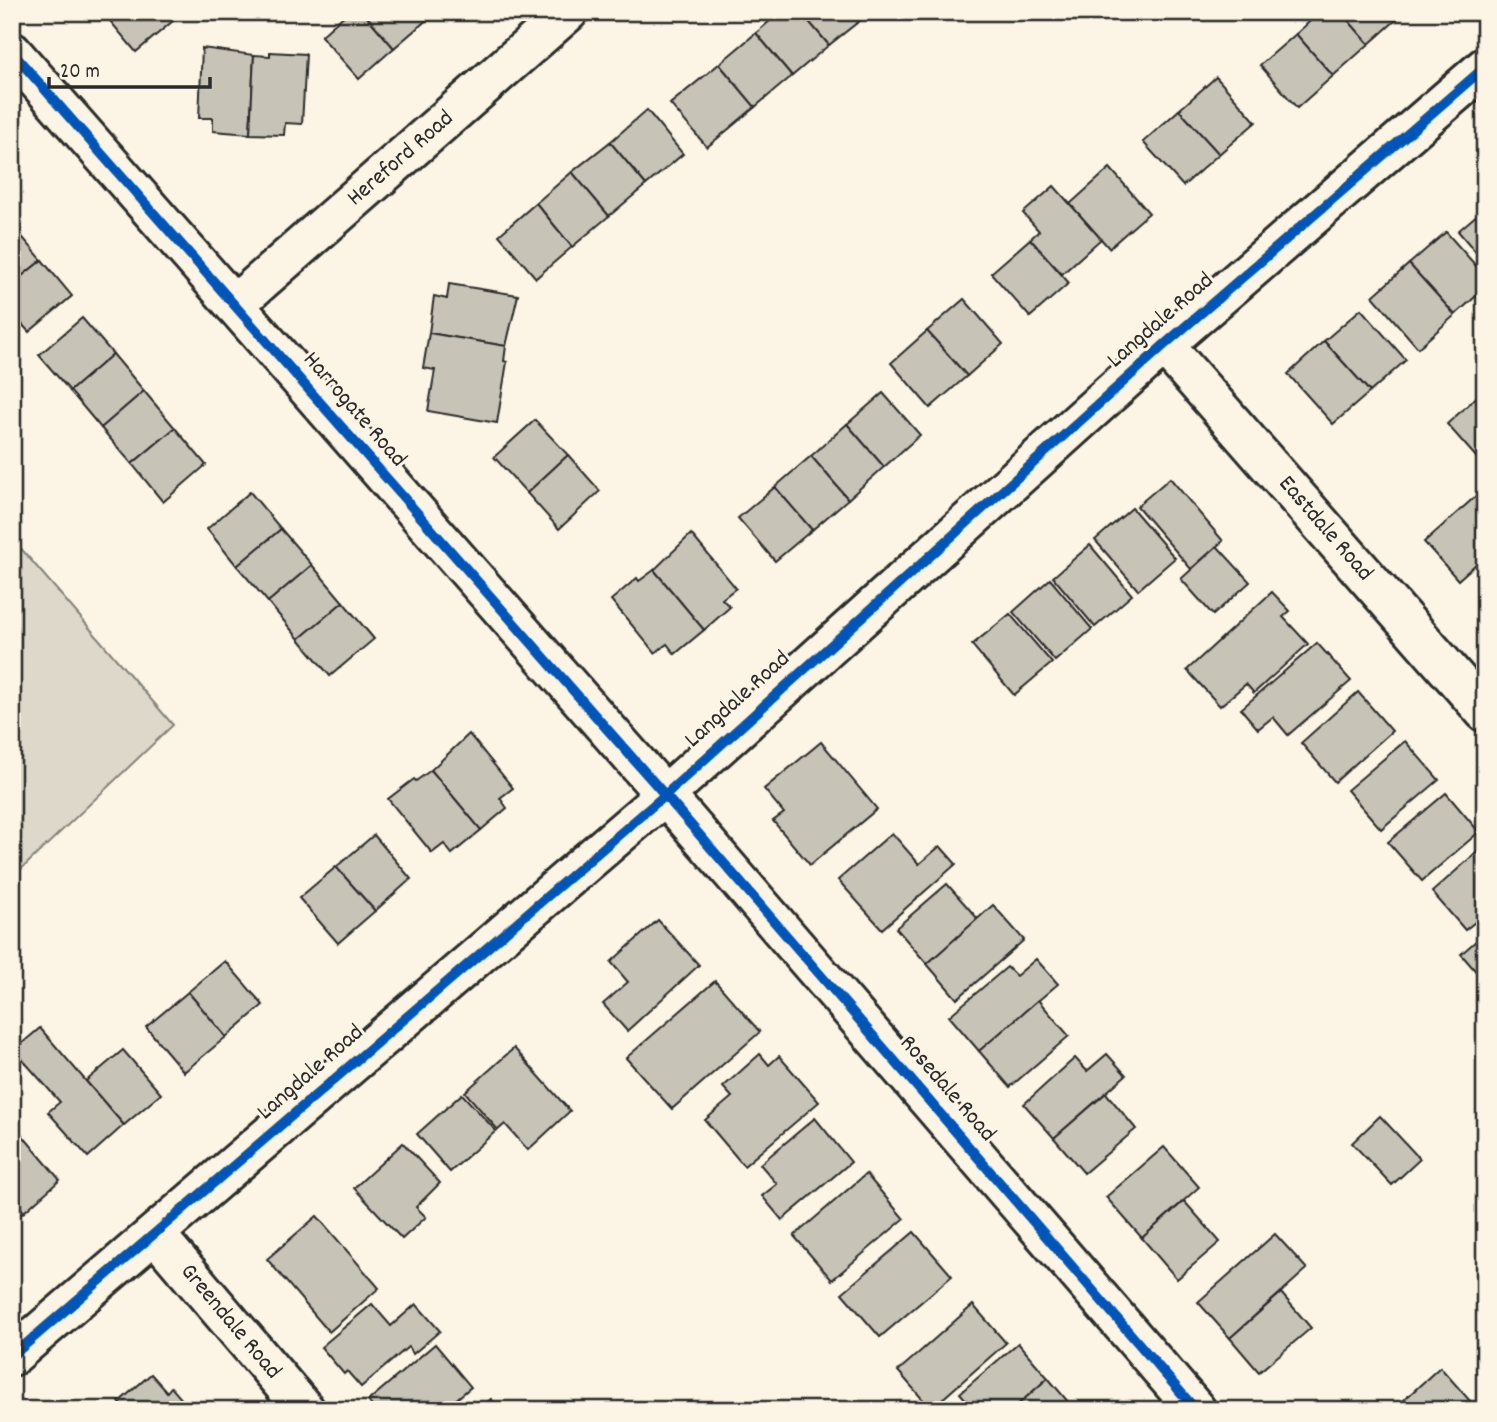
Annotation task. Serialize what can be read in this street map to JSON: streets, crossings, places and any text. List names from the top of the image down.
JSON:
{
  "streets": {
    "street": [
      "Hereford Road",
      "Langdale Road",
      "Harrogate Road",
      "Eastdale Road",
      "Rosedale Road",
      "Greendale Road"
    ]
  },
  "crossings": [
    ["Hereford Road", "Harrogate Road"],
    ["Langdale Road", "Harrogate Road"],
    ["Langdale Road", "Eastdale Road"],
    ["Langdale Road", "Rosedale Road"],
    ["Langdale Road", "Greendale Road"],
    ["Harrogate Road", "Rosedale Road"]
  ],
  "scale_bar": "20 m"
}
